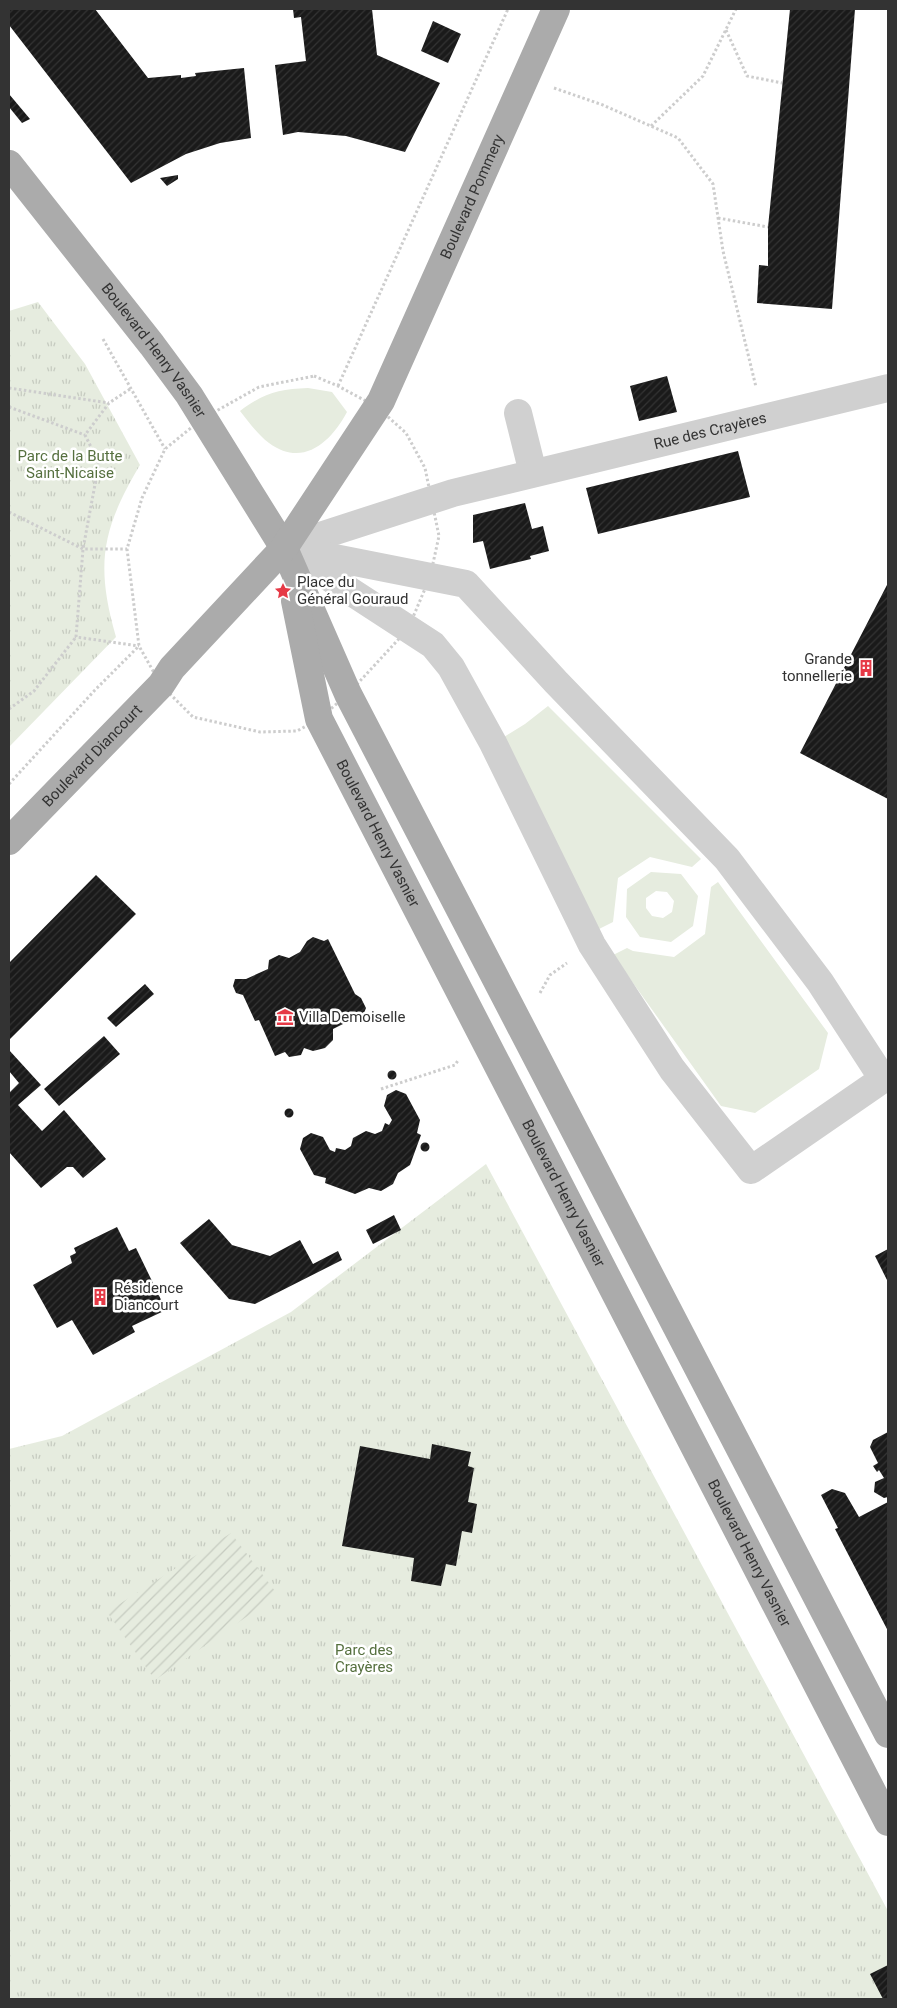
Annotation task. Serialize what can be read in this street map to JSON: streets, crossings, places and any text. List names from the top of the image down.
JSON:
{
  "streets": {
    "main road": ["Boulevard Pommery", "Boulevard Henry Vasnier", "Boulevard Diancourt"],
    "street": ["Rue des Crayères"]
  },
  "parks": ["Parc de la Butte Saint-Nicaise", "Parc des Crayères"],
  "places": {
    "place": ["Place du Général Gouraud"],
    "building": ["Grande tonnellerie", "Résidence Diancourt"],
    "museum": ["Villa Demoiselle"]
  }
}
